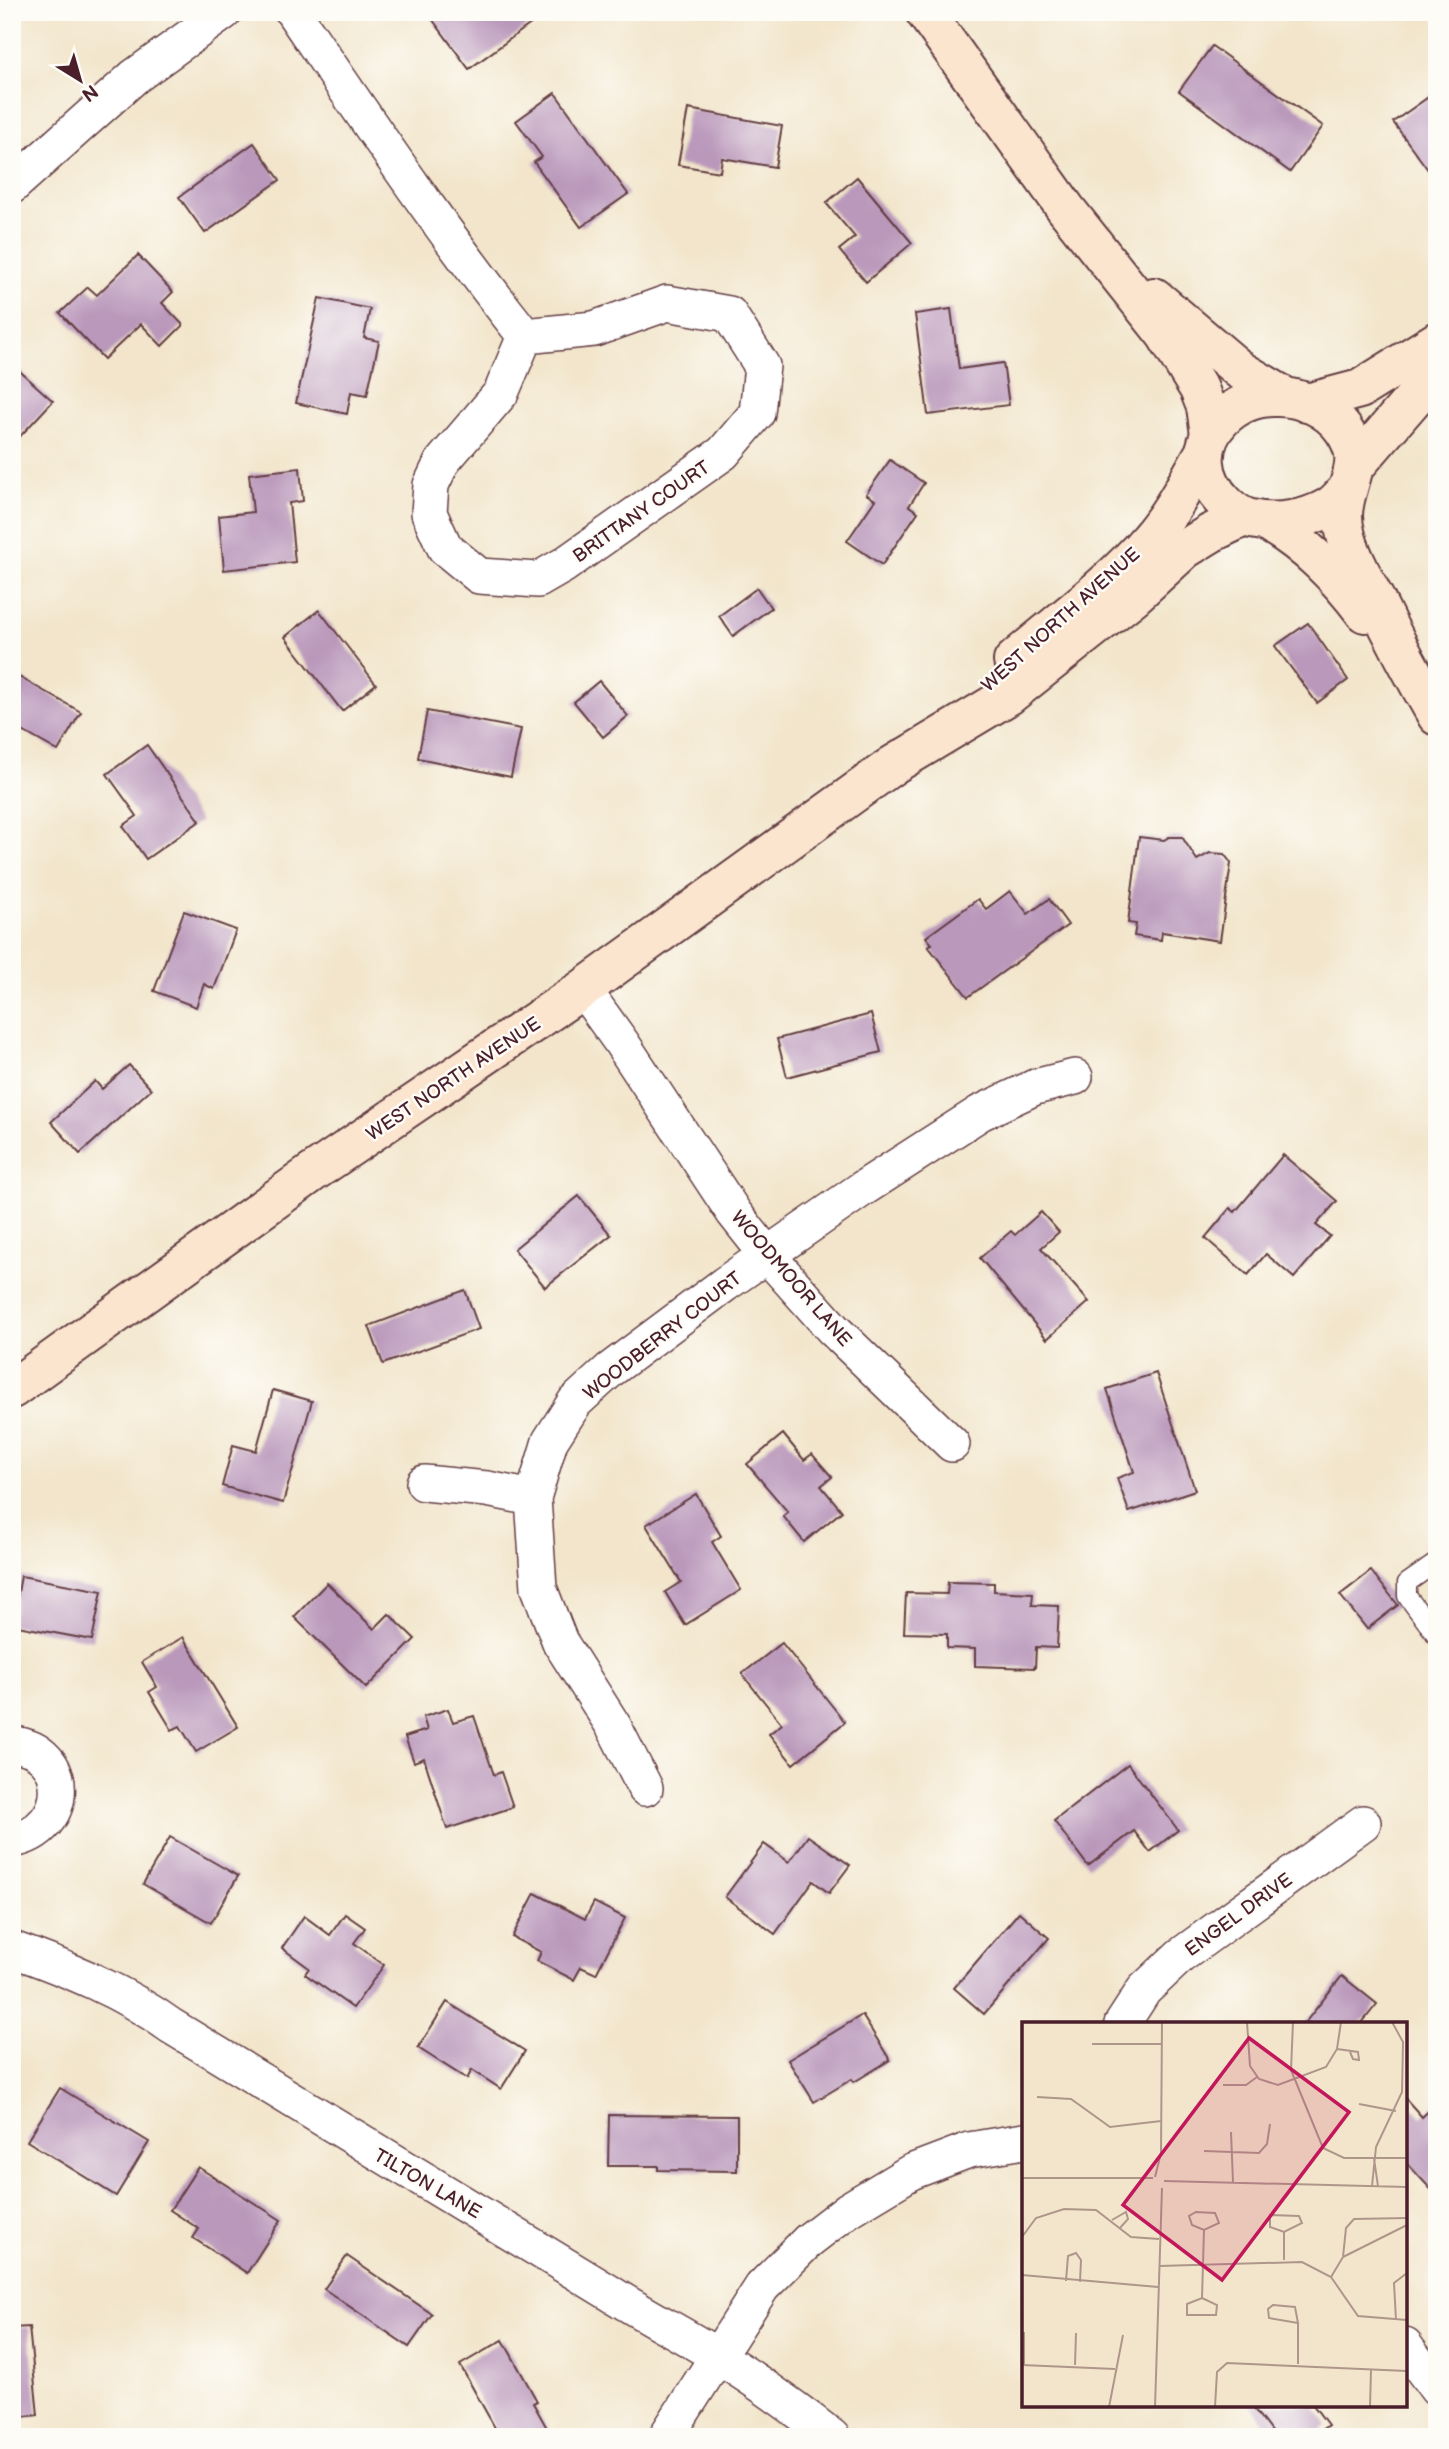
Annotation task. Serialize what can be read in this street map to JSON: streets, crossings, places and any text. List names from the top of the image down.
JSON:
{
  "streets": {
    "main road": ["WEST NORTH AVENUE"],
    "street": [
      "BRITTANY COURT",
      "WOODMOOR LANE",
      "WOODBERRY COURT",
      "ENGEL DRIVE",
      "TILTON LANE"
    ]
  },
  "crossings": [
    ["WEST NORTH AVENUE", "WOODMOOR LANE"],
    ["WOODMOOR LANE", "WOODBERRY COURT"]
  ],
  "north": "bottom right"
}
